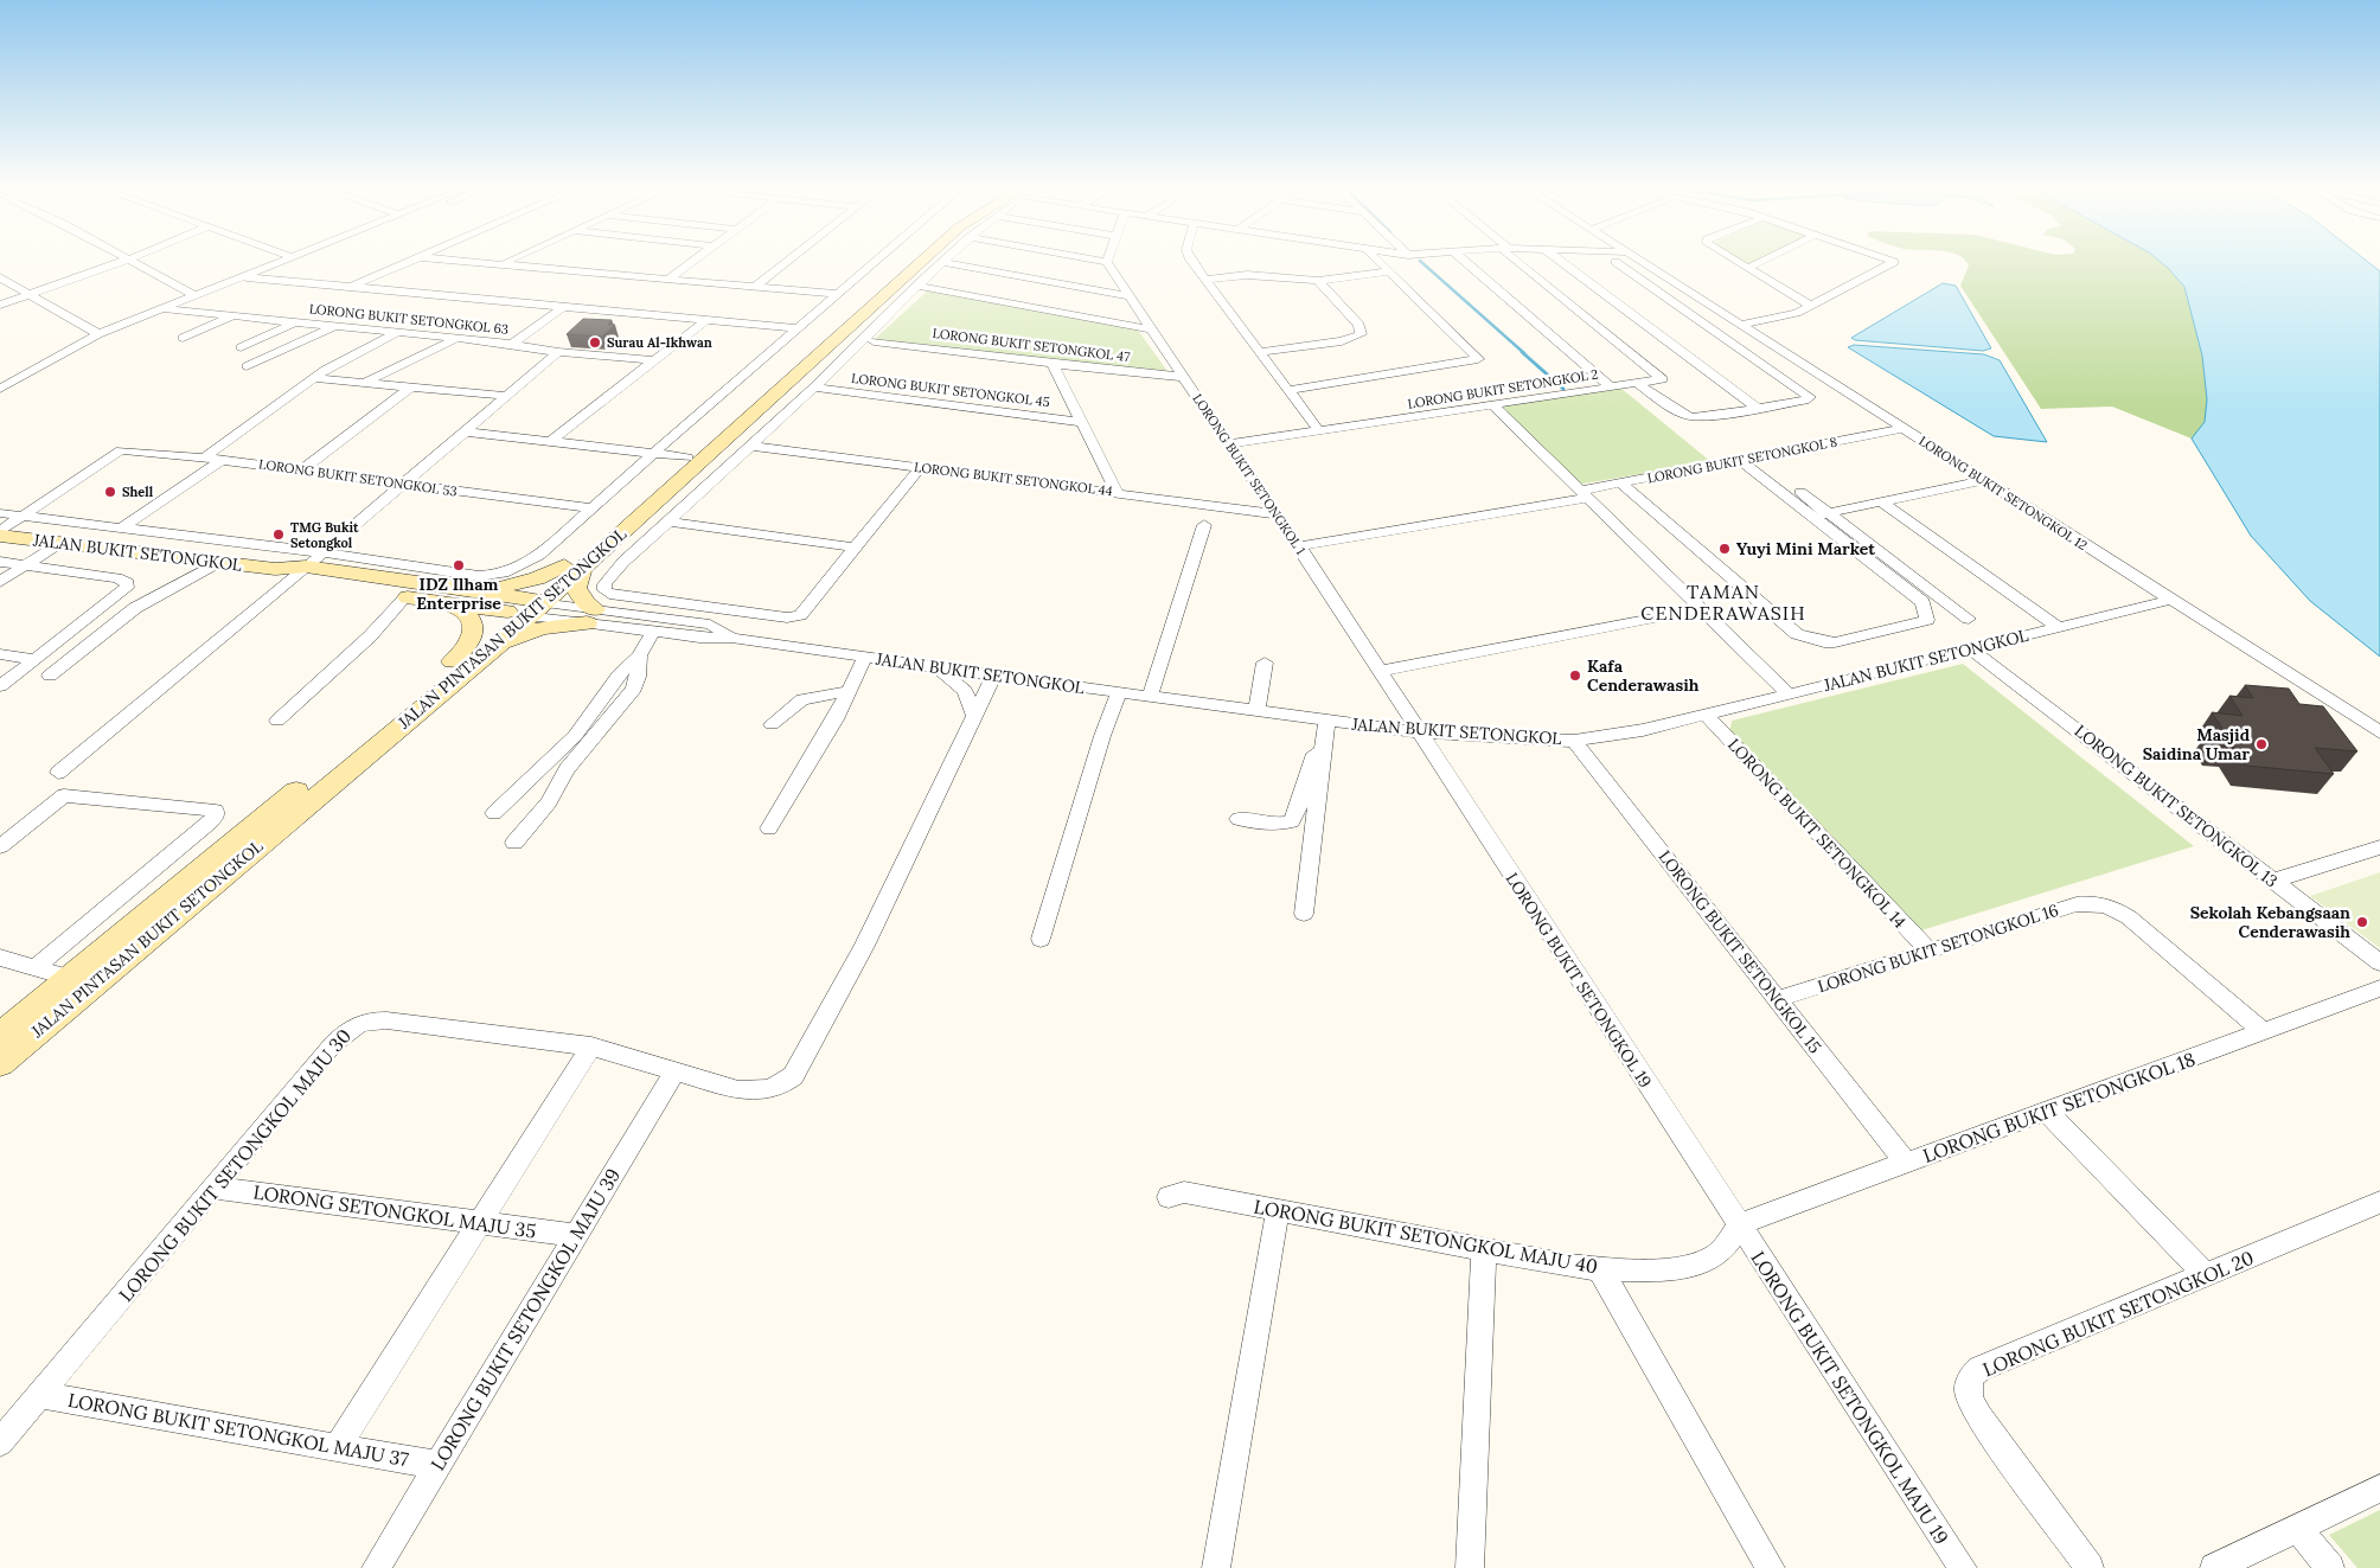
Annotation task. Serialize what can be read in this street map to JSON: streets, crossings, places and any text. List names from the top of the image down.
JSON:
{
  "streets": {
    "main road": ["JALAN BUKIT SETONGKOL", "JALAN PINTASAN BUKIT SETONGKOL"],
    "street": [
      "LORONG BUKIT SETONGKOL 63",
      "LORONG BUKIT SETONGKOL 47",
      "LORONG BUKIT SETONGKOL 2",
      "LORONG BUKIT SETONGKOL 45",
      "LORONG BUKIT SETONGKOL 8",
      "LORONG BUKIT SETONGKOL 1",
      "LORONG BUKIT SETONGKOL 53",
      "LORONG BUKIT SETONGKOL 44",
      "LORONG BUKIT SETONGKOL 12",
      "LORONG BUKIT SETONGKOL 13",
      "LORONG BUKIT SETONGKOL 14",
      "LORONG BUKIT SETONGKOL 16",
      "LORONG BUKIT SETONGKOL 15",
      "LORONG BUKIT SETONGKOL 19",
      "LORONG BUKIT SETONGKOL 18",
      "LORONG BUKIT SETONGKOL MAJU 30",
      "LORONG SETONGKOL MAJU 35",
      "LORONG BUKIT SETONGKOL MAJU 40",
      "LORONG BUKIT SETONGKOL 20",
      "LORONG BUKIT SETONGKOL MAJU 39",
      "LORONG BUKIT SETONGKOL MAJU 19",
      "LORONG BUKIT SETONGKOL MAJU 37"
    ]
  },
  "crossings": [
    ["LORONG BUKIT SETONGKOL 47", "LORONG BUKIT SETONGKOL 1"],
    ["LORONG BUKIT SETONGKOL 47", "JALAN PINTASAN BUKIT SETONGKOL"],
    ["LORONG BUKIT SETONGKOL 2", "LORONG BUKIT SETONGKOL 1"],
    ["LORONG BUKIT SETONGKOL 8", "LORONG BUKIT SETONGKOL 1"],
    ["LORONG BUKIT SETONGKOL 8", "LORONG BUKIT SETONGKOL 12"],
    ["LORONG BUKIT SETONGKOL 1", "LORONG BUKIT SETONGKOL 44"],
    ["LORONG BUKIT SETONGKOL 1", "JALAN BUKIT SETONGKOL"],
    ["LORONG BUKIT SETONGKOL 1", "LORONG BUKIT SETONGKOL 19"],
    ["LORONG BUKIT SETONGKOL 12", "JALAN BUKIT SETONGKOL"],
    ["JALAN BUKIT SETONGKOL", "JALAN PINTASAN BUKIT SETONGKOL"],
    ["JALAN BUKIT SETONGKOL", "LORONG BUKIT SETONGKOL 13"],
    ["JALAN BUKIT SETONGKOL", "LORONG BUKIT SETONGKOL 14"],
    ["JALAN BUKIT SETONGKOL", "LORONG BUKIT SETONGKOL 15"],
    ["JALAN BUKIT SETONGKOL", "LORONG BUKIT SETONGKOL 19"],
    ["LORONG BUKIT SETONGKOL 14", "LORONG BUKIT SETONGKOL 16"],
    ["LORONG BUKIT SETONGKOL 16", "LORONG BUKIT SETONGKOL 15"],
    ["LORONG BUKIT SETONGKOL 16", "LORONG BUKIT SETONGKOL 18"],
    ["LORONG BUKIT SETONGKOL 15", "LORONG BUKIT SETONGKOL 18"],
    ["LORONG BUKIT SETONGKOL 19", "LORONG BUKIT SETONGKOL 18"],
    ["LORONG BUKIT SETONGKOL 19", "LORONG BUKIT SETONGKOL MAJU 40"],
    ["LORONG BUKIT SETONGKOL 19", "LORONG BUKIT SETONGKOL MAJU 19"],
    ["LORONG BUKIT SETONGKOL 18", "LORONG BUKIT SETONGKOL MAJU 40"],
    ["LORONG BUKIT SETONGKOL 18", "LORONG BUKIT SETONGKOL MAJU 19"],
    ["LORONG BUKIT SETONGKOL MAJU 30", "LORONG SETONGKOL MAJU 35"],
    ["LORONG BUKIT SETONGKOL MAJU 30", "LORONG BUKIT SETONGKOL MAJU 39"],
    ["LORONG BUKIT SETONGKOL MAJU 30", "LORONG BUKIT SETONGKOL MAJU 37"],
    ["LORONG SETONGKOL MAJU 35", "LORONG BUKIT SETONGKOL MAJU 39"],
    ["LORONG BUKIT SETONGKOL MAJU 40", "LORONG BUKIT SETONGKOL MAJU 19"],
    ["LORONG BUKIT SETONGKOL MAJU 39", "LORONG BUKIT SETONGKOL MAJU 37"]
  ],
  "districts": ["TAMAN CENDERAWASIH"],
  "places": [
    "Surau Al-Ikhwan",
    "Shell",
    "TMG Bukit Setongkol",
    "Yuyi Mini Market",
    "IDZ Ilham Enterprise",
    "Kafa Cenderawasih",
    "Masjid Saidina Umar",
    "Sekolah Kebangsaan Cenderawasih"
  ]
}
